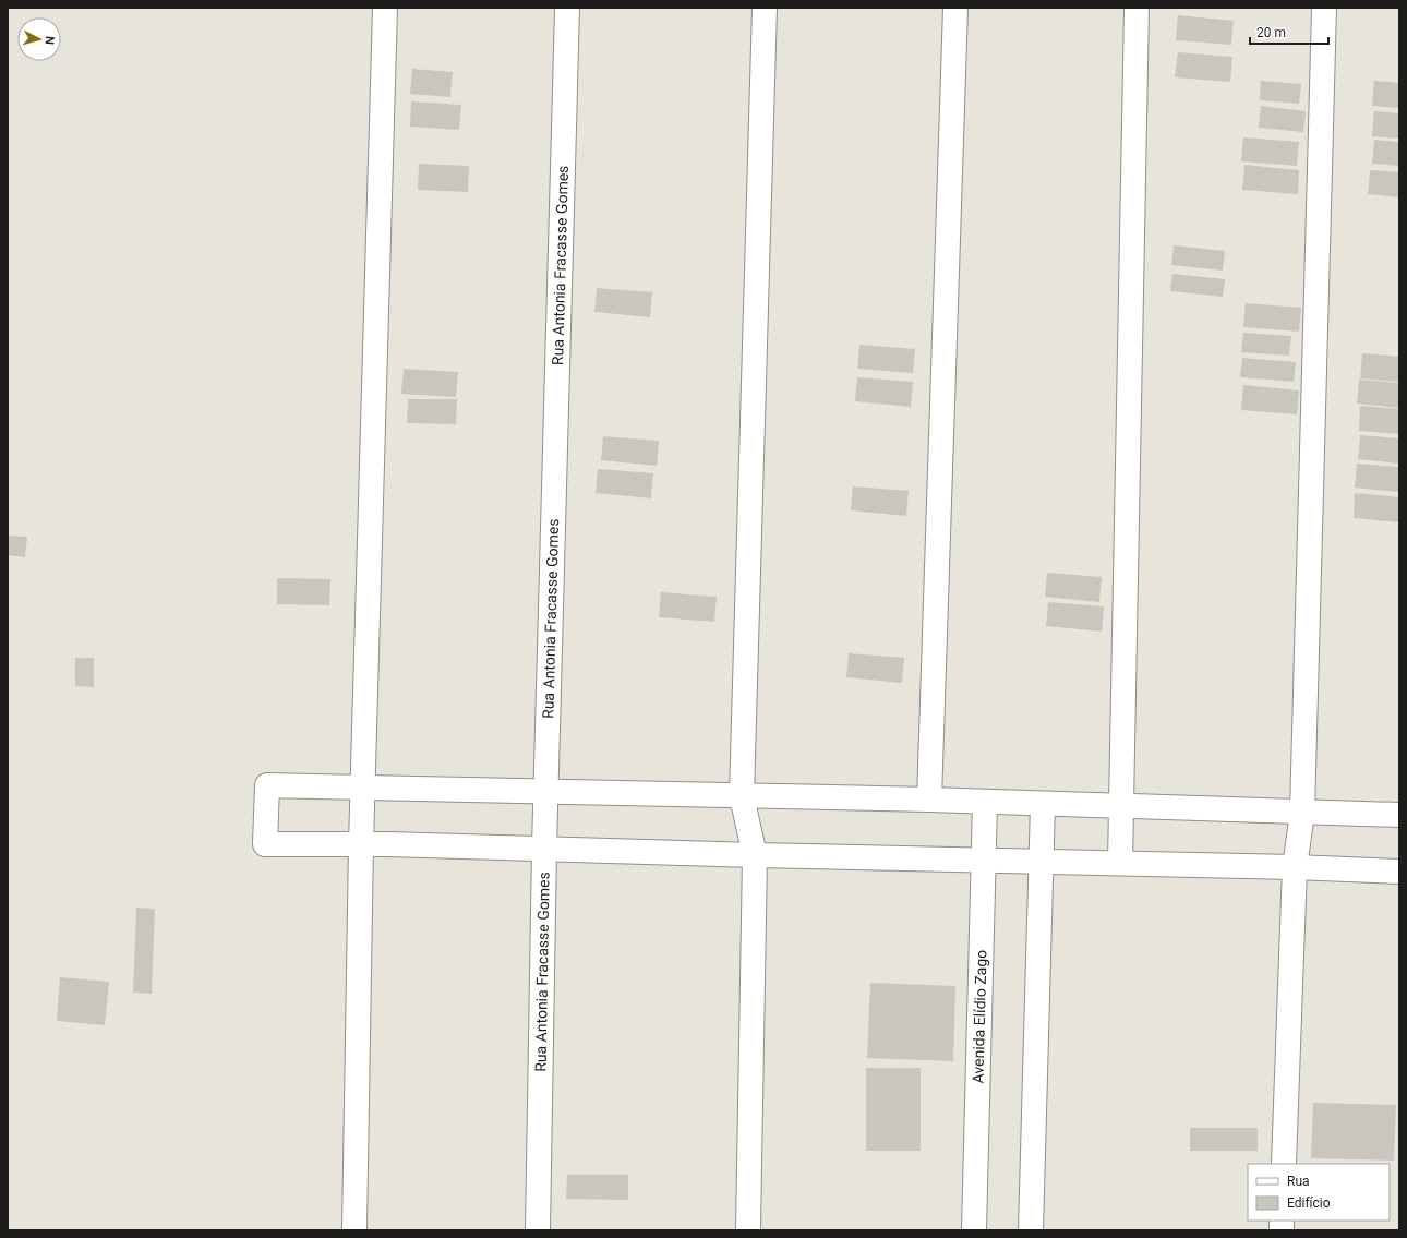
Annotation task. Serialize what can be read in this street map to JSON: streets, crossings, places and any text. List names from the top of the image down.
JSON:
{
  "streets": {
    "street": ["Rua Antonia Fracasse Gomes", "Avenida Elídio Zago"]
  },
  "legend": ["Rua", "Edifício"],
  "scale_bar": "20 m",
  "north": "right"
}
